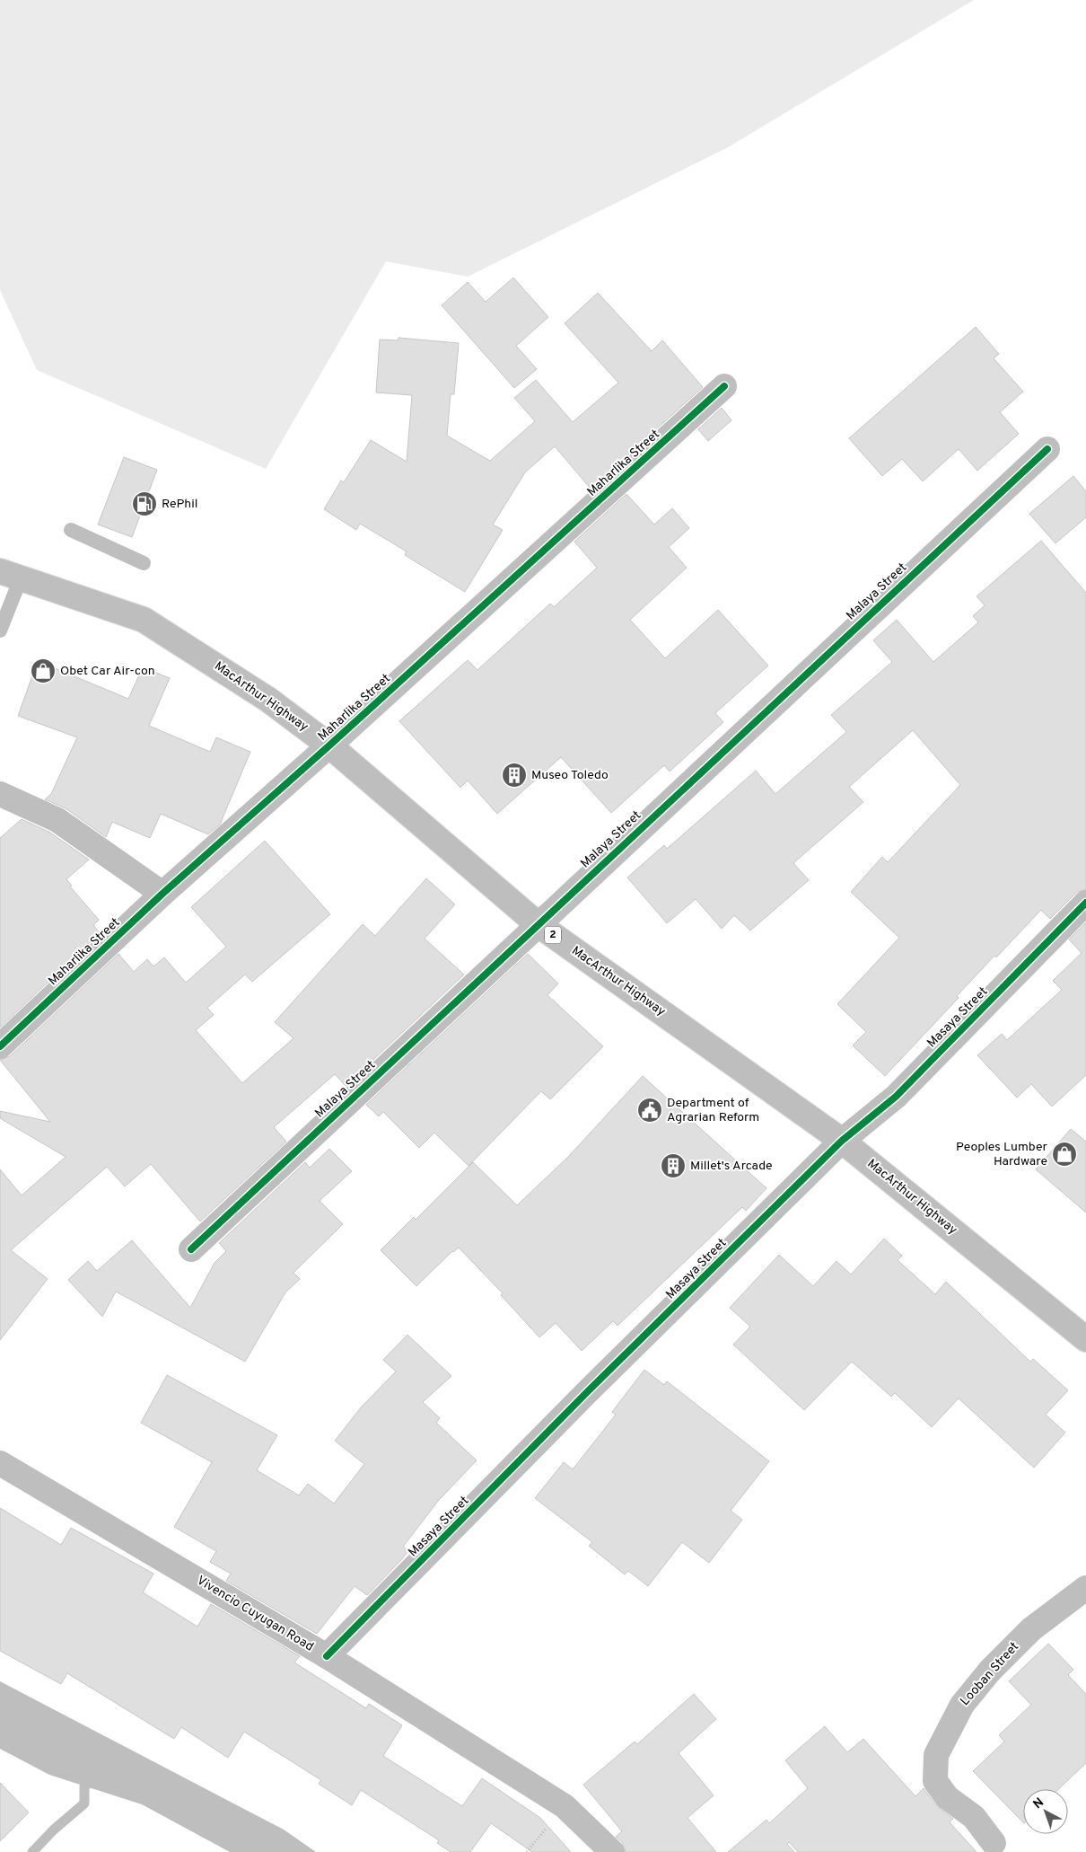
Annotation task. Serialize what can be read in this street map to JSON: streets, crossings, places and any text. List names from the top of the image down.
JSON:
{
  "streets": {
    "main road": [
      "Maharlika Street",
      "Malaya Street",
      "MacArthur Highway",
      "2",
      "Masaya Street",
      "Vivencio Cuyugan Road",
      "Looban Street"
    ]
  },
  "crossings": [
    ["Maharlika Street", "MacArthur Highway"],
    ["Malaya Street", "MacArthur Highway"],
    ["MacArthur Highway", "Masaya Street"],
    ["Masaya Street", "Vivencio Cuyugan Road"]
  ],
  "places": {
    "fuel station": ["RePhil"],
    "shop": ["Obet Car Air-con", "Peoples Lumber Hardware"],
    "building": ["Museo Toledo", "Millet's Arcade"],
    "public building": ["Department of Agrarian Reform"]
  },
  "north": "top left"
}
